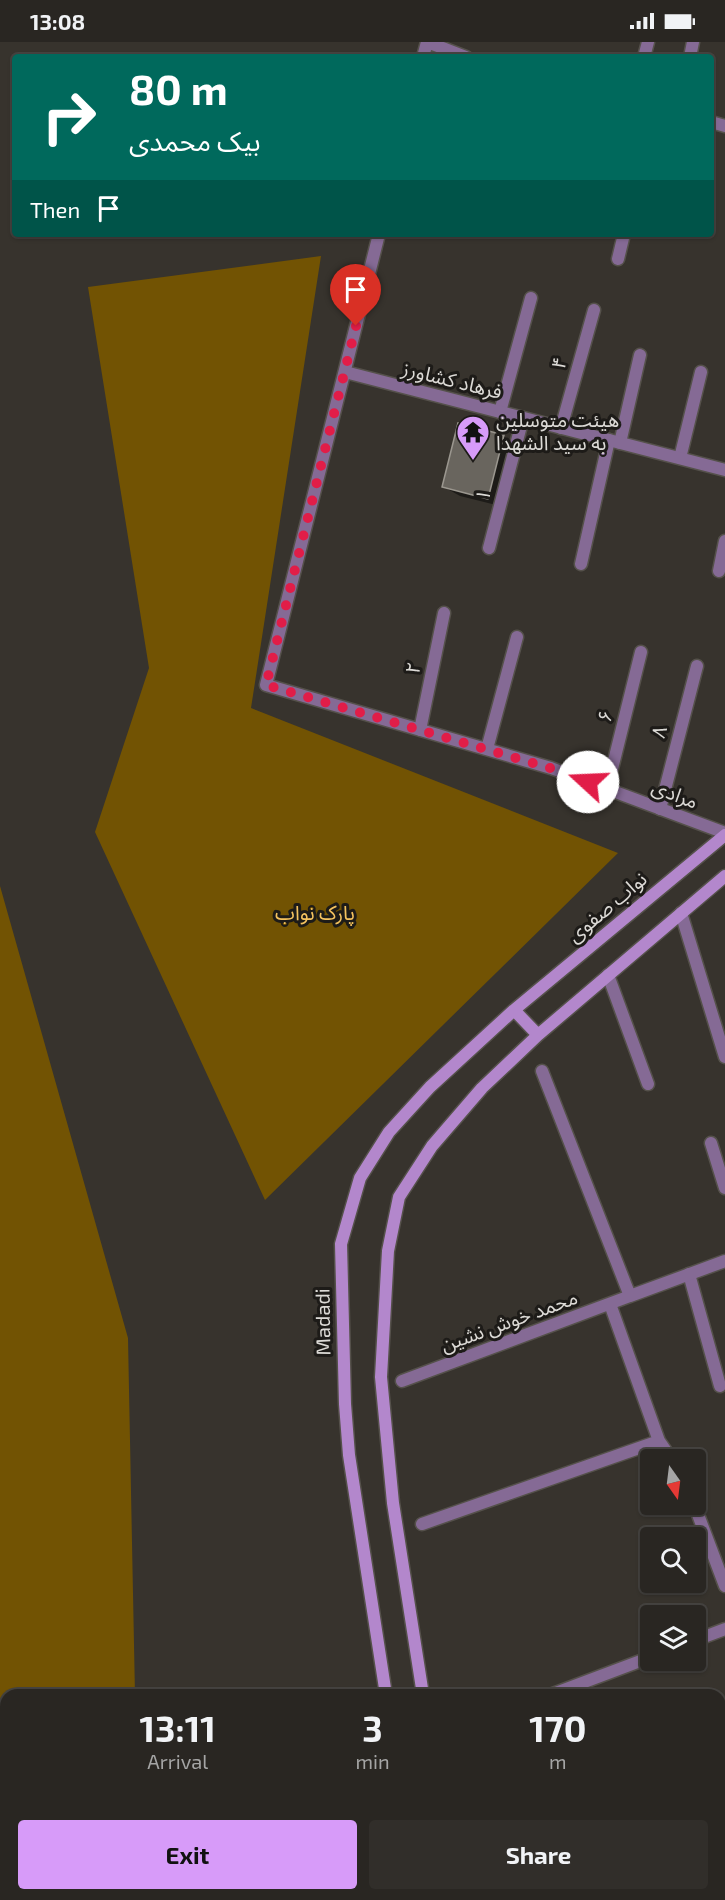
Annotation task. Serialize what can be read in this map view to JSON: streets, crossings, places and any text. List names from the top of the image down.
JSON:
{
  "streets": {
    "street": [
      "۴",
      "فرهاد کشاورز",
      "۱",
      "۲",
      "۶",
      "۸",
      "مرادی",
      "نواب صفوی",
      "محمد خوش نشین",
      "Madadi"
    ]
  },
  "crossings": [
    ["۴", "فرهاد کشاورز"],
    ["فرهاد کشاورز", "۱"],
    ["فرهاد کشاورز", "مرادی"],
    ["۲", "مرادی"],
    ["۶", "مرادی"],
    ["۸", "مرادی"],
    ["مرادی", "نواب صفوی"],
    ["نواب صفوی", "Madadi"]
  ],
  "parks": ["پارک نواب"],
  "places": {
    "temple": ["هیئت متوسلین به سید الشهدا"]
  },
  "north": "bottom",
  "page": {
    "status": "13:08",
    "turn": ["80 m", "بیک محمدی"],
    "then": "Then",
    "eta": [
      "13:11",
      "Arrival",
      "3",
      "min",
      "170",
      "m"
    ],
    "buttons": ["Exit", "Share"]
  }
}
